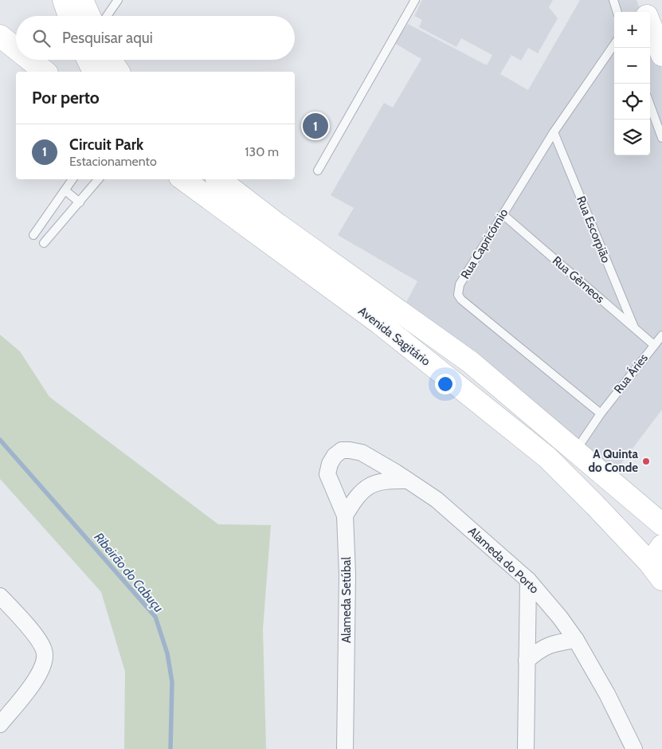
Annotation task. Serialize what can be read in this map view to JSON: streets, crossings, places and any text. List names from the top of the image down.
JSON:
{
  "streets": {
    "street": ["Avenida Sagitário", "Alameda do Porto", "Alameda Setúbal"],
    "lane": [
      "Rua Escorpião",
      "Rua Capricórnio",
      "Rua Gêmeos",
      "Rua Áries"
    ]
  },
  "crossings": [
    ["Rua Escorpião", "Rua Capricórnio"],
    ["Rua Escorpião", "Rua Gêmeos"],
    ["Rua Capricórnio", "Rua Gêmeos"],
    ["Rua Capricórnio", "Rua Áries"],
    ["Rua Gêmeos", "Rua Áries"],
    ["Avenida Sagitário", "Rua Áries"],
    ["Alameda do Porto", "Alameda Setúbal"]
  ],
  "water": ["Ribeirão do Cabuçu"],
  "places": ["A Quinta do Conde"],
  "page": {
    "map_buttons": ["+", "−"],
    "search": "Pesquisar aqui",
    "heading": "Por perto",
    "pins": "1",
    "list": [
      {
        "mark": "1",
        "name": "Circuit Park",
        "note": "Estacionamento",
        "value": "130 m"
      }
    ]
  }
}
